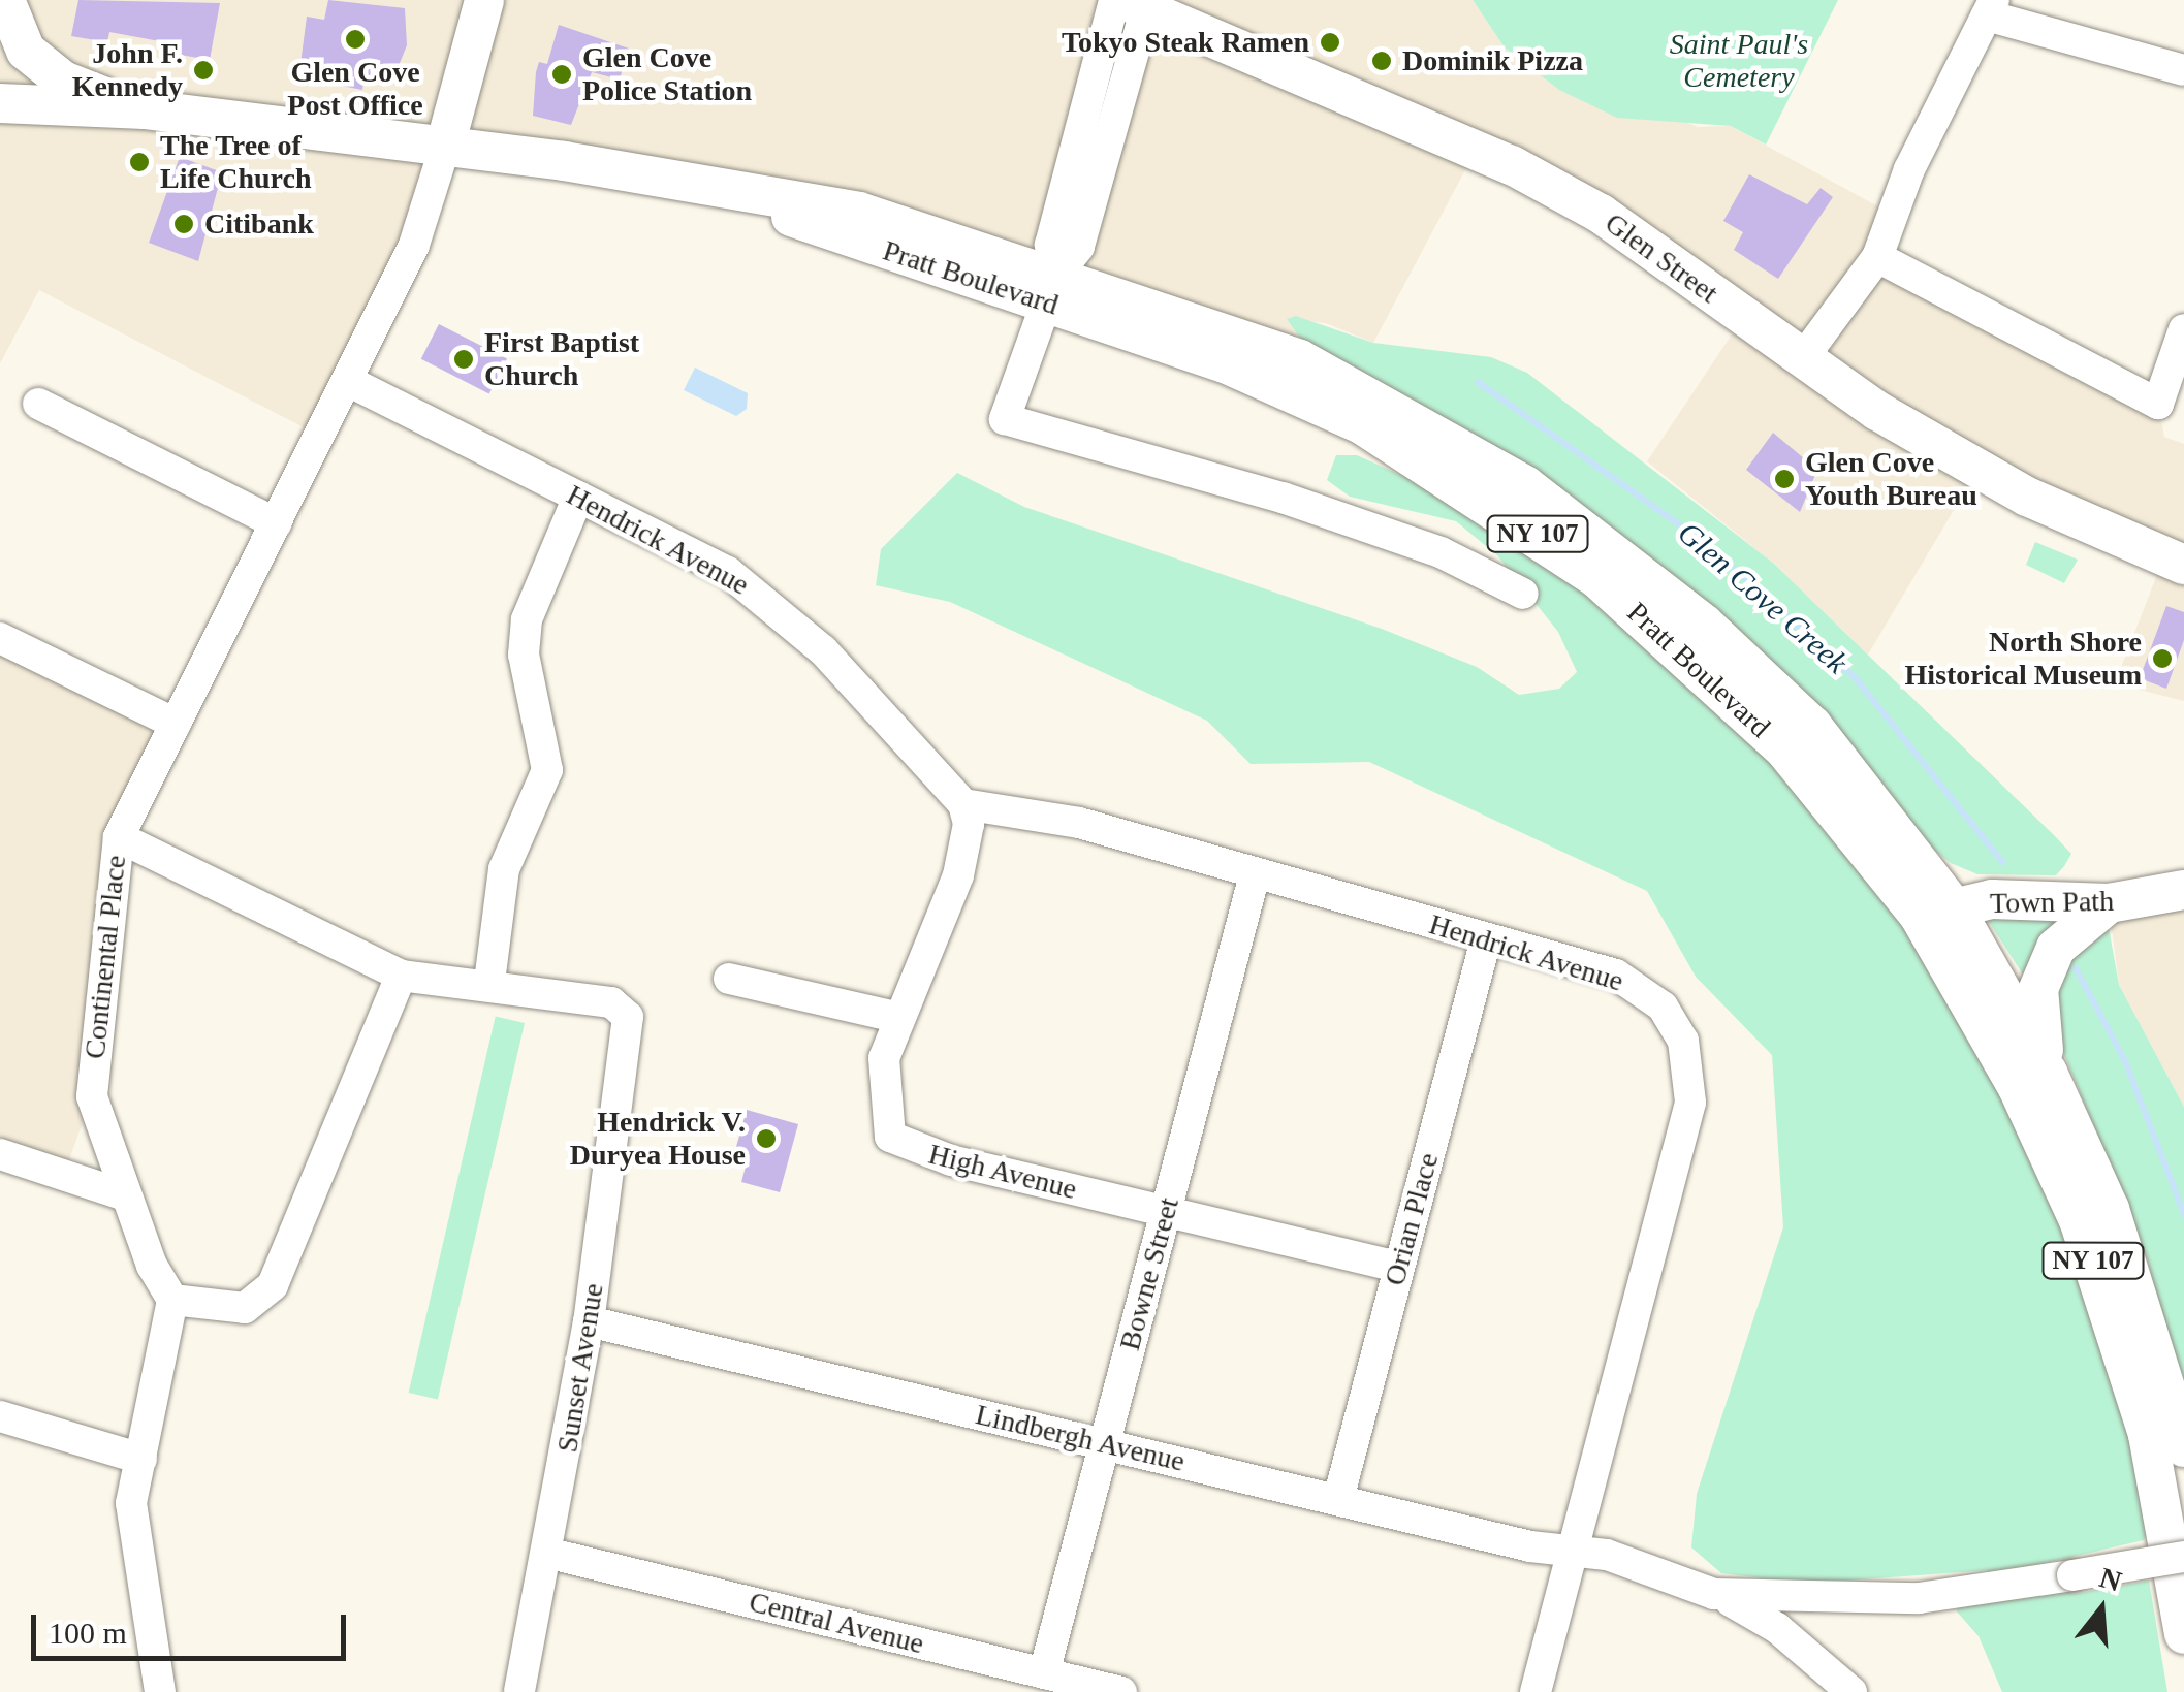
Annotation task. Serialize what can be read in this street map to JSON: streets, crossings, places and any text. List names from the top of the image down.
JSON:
{
  "streets": {
    "main road": [
      "Glen Street",
      "Pratt Boulevard",
      "NY 107",
      "Town Path"
    ],
    "street": [
      "Hendrick Avenue",
      "Continental Place",
      "High Avenue",
      "Orian Place",
      "Bowne Street",
      "Sunset Avenue",
      "Lindbergh Avenue",
      "Central Avenue"
    ]
  },
  "crossings": [
    ["Pratt Boulevard", "Town Path"],
    ["Pratt Boulevard", "Continental Place"],
    ["Hendrick Avenue", "Continental Place"],
    ["Hendrick Avenue", "High Avenue"],
    ["Hendrick Avenue", "Orian Place"],
    ["Hendrick Avenue", "Bowne Street"],
    ["Hendrick Avenue", "Lindbergh Avenue"],
    ["High Avenue", "Orian Place"],
    ["High Avenue", "Bowne Street"],
    ["Orian Place", "Lindbergh Avenue"],
    ["Bowne Street", "Lindbergh Avenue"],
    ["Bowne Street", "Central Avenue"],
    ["Sunset Avenue", "Lindbergh Avenue"],
    ["Sunset Avenue", "Central Avenue"]
  ],
  "water": ["Glen Cove Creek"],
  "parks": ["Saint Paul's Cemetery"],
  "places": [
    "Glen Cove Post Office",
    "Tokyo Steak Ramen",
    "Dominik Pizza",
    "John F. Kennedy",
    "Glen Cove Police Station",
    "The Tree of Life Church",
    "Citibank",
    "First Baptist Church",
    "Glen Cove Youth Bureau",
    "North Shore Historical Museum",
    "Hendrick V. Duryea House"
  ],
  "scale_bar": "100 m",
  "north": "top"
}
